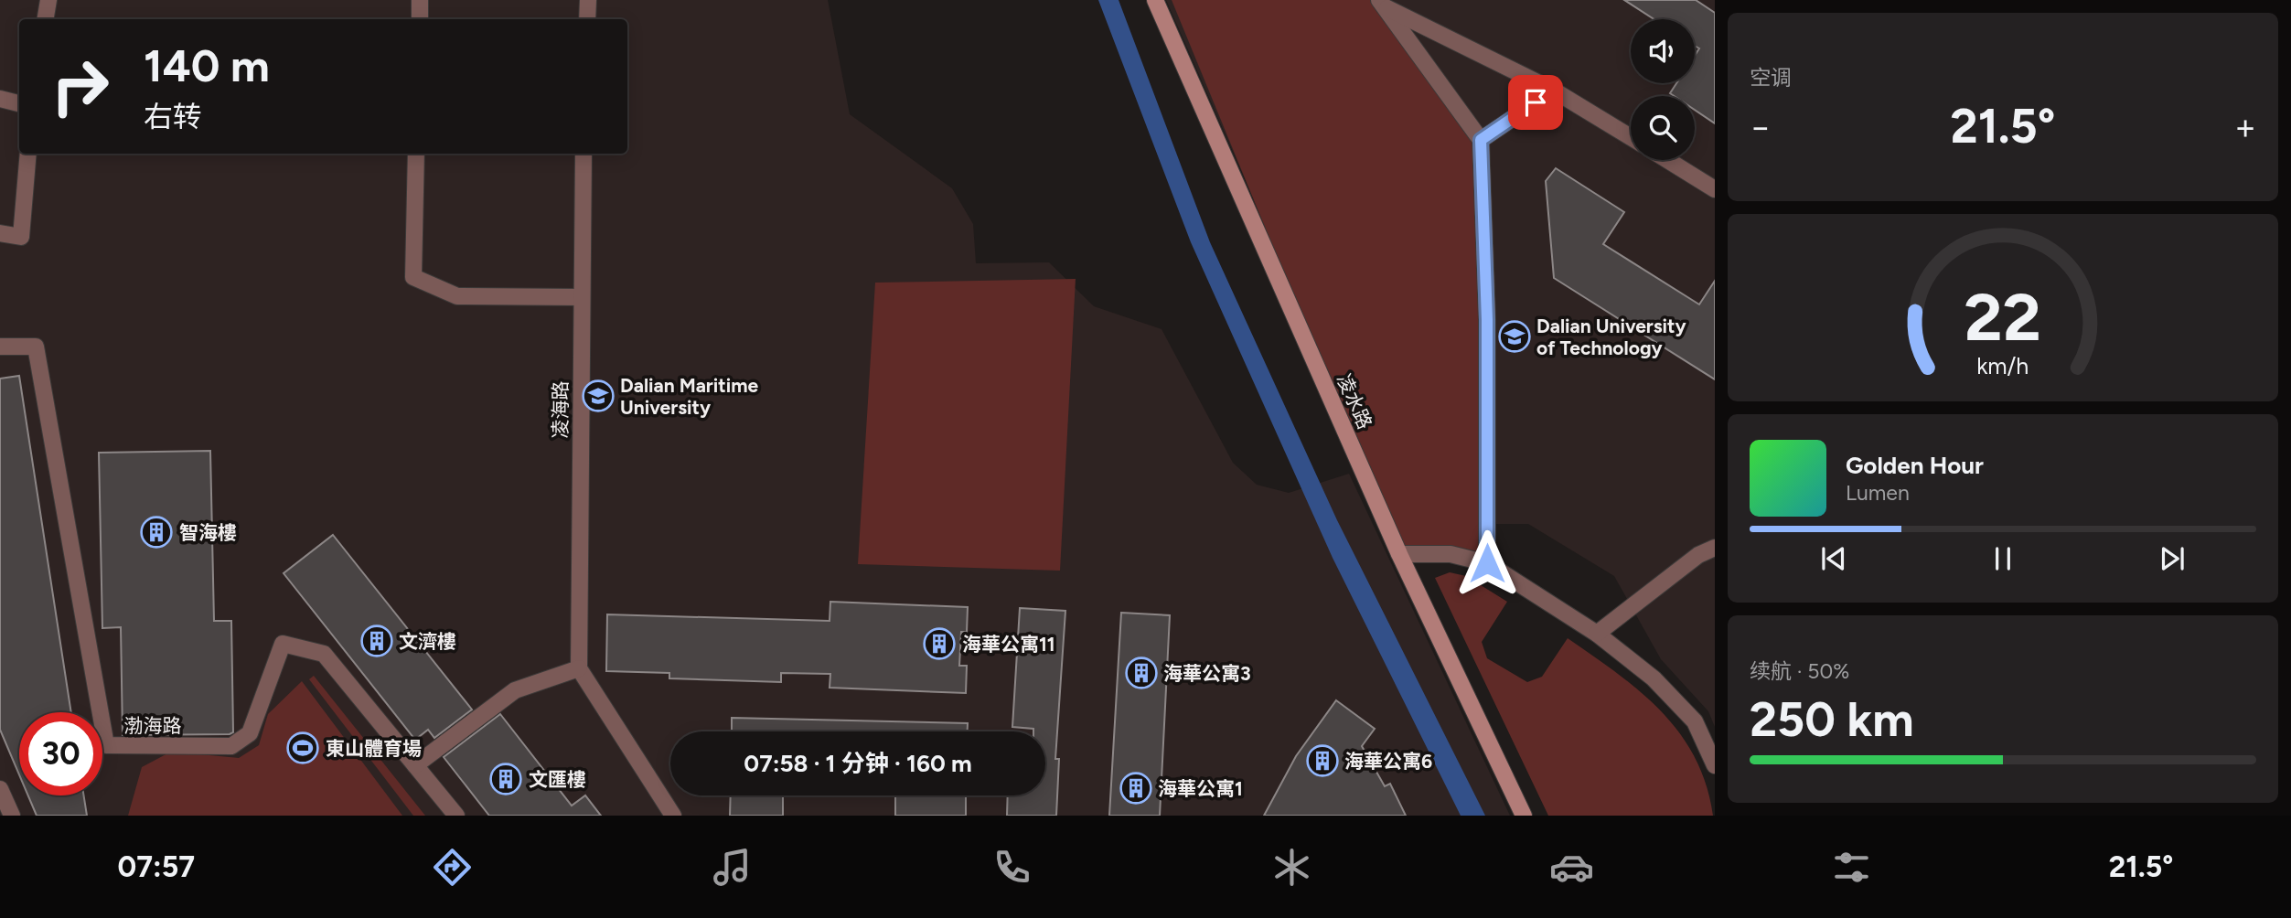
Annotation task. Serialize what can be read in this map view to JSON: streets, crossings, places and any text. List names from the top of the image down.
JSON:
{
  "streets": {
    "main road": ["凌水路"],
    "street": ["凌海路", "渤海路"]
  },
  "places": {
    "school or university": ["Dalian University of Technology", "Dalian Maritime University"],
    "building": [
      "智海樓",
      "文濟樓",
      "海華公寓11",
      "海華公寓3",
      "海華公寓6",
      "文匯樓",
      "海華公寓1"
    ],
    "sports": ["東山體育場"]
  },
  "page": {
    "tile": [
      "空调",
      ["续航 · 50%", "250 km"]
    ],
    "turn": ["140 m", "右转"],
    "heat": ["−", "21.5°", "+"],
    "song": ["Golden Hour", "Lumen"],
    "limit": "30",
    "trip": "07:58 · 1 分钟 · 160 m",
    "tabs": ["07:57", "21.5°"],
    "gauge": ["22", "km/h"]
  }
}
